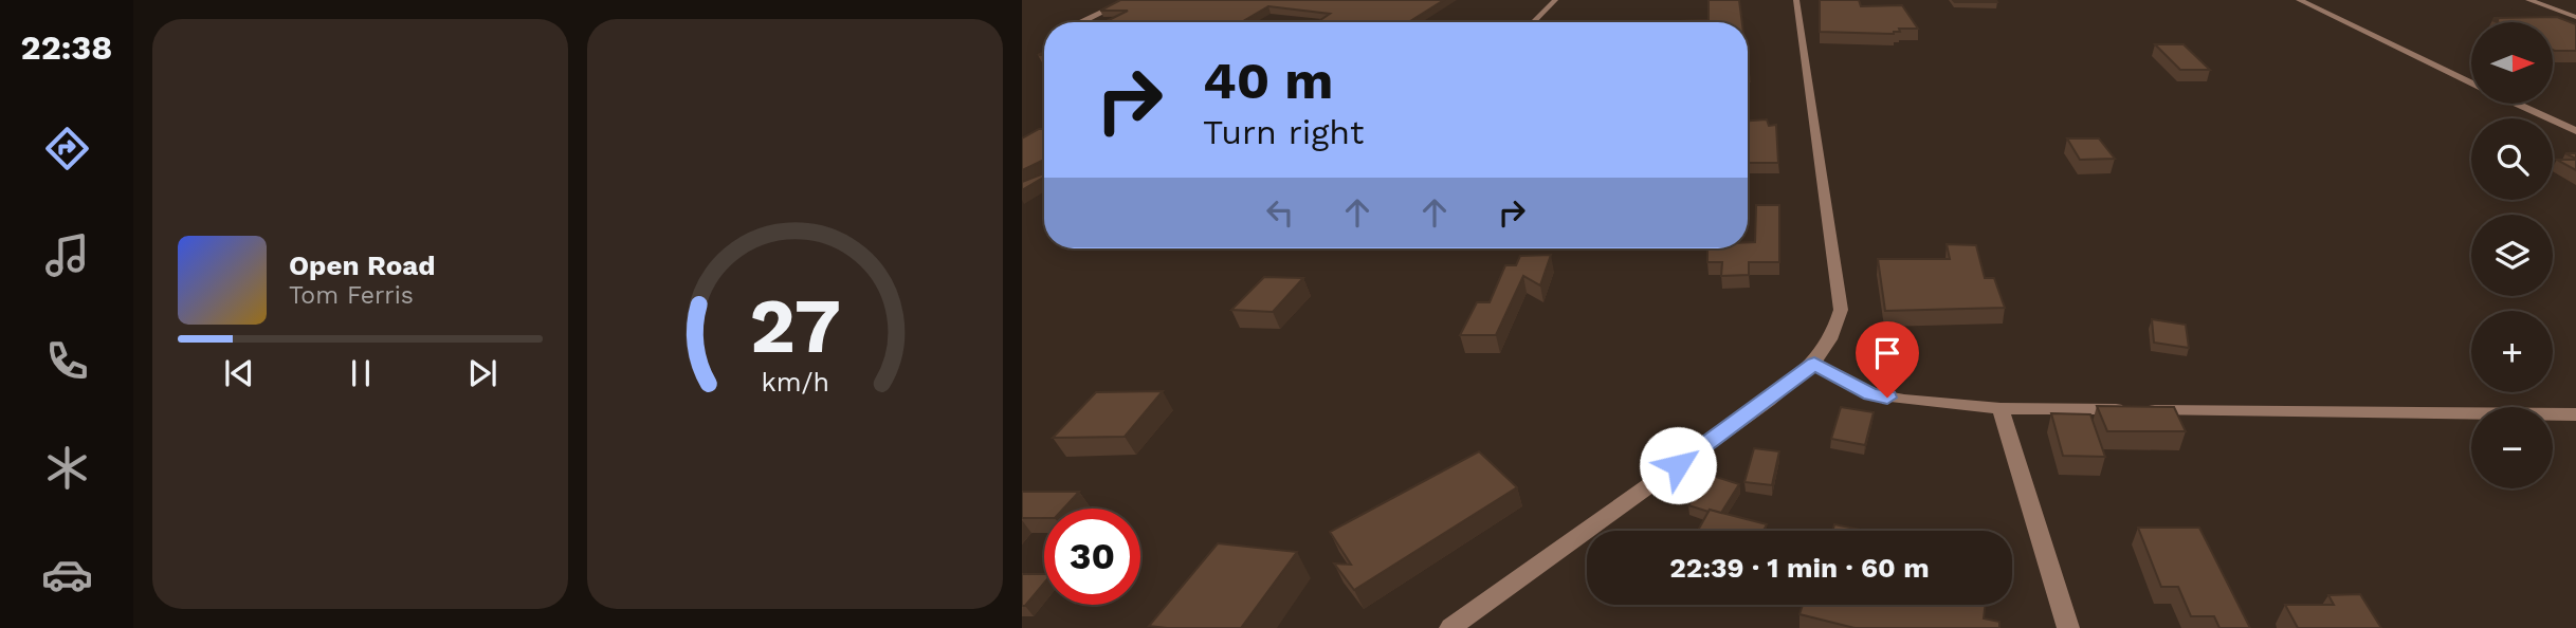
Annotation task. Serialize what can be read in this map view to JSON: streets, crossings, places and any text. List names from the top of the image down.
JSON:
{
  "north": "right",
  "page": {
    "tabs": "22:38",
    "map_buttons": ["+", "−"],
    "turn": ["40 m", "Turn right"],
    "song": ["Open Road", "Tom Ferris"],
    "limit": "30",
    "trip": "22:39 · 1 min · 60 m",
    "gauge": ["27", "km/h"]
  }
}
